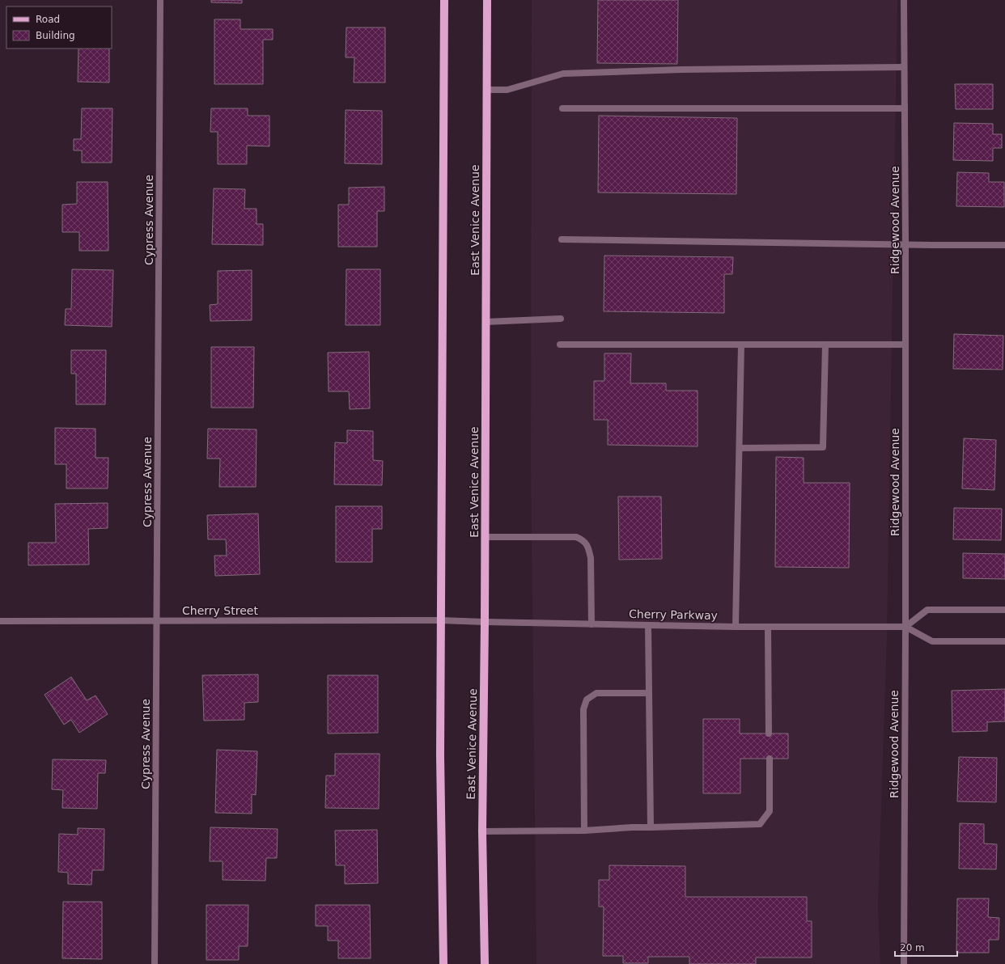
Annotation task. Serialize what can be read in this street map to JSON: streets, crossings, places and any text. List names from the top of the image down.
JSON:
{
  "streets": {
    "main road": ["East Venice Avenue"],
    "street": [
      "Cypress Avenue",
      "Ridgewood Avenue",
      "Cherry Street",
      "Cherry Parkway"
    ]
  },
  "crossings": [
    ["Cypress Avenue", "Cherry Street"],
    ["East Venice Avenue", "Cherry Parkway"],
    ["Ridgewood Avenue", "Cherry Parkway"],
    ["Cherry Street", "Cherry Parkway"]
  ],
  "legend": ["Road", "Building"],
  "scale_bar": "20 m"
}
